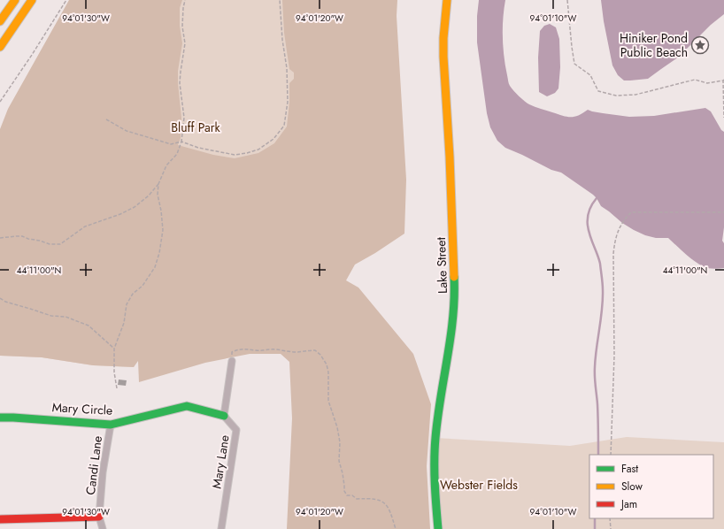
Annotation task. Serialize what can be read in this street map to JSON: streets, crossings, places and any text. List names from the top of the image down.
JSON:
{
  "streets": {
    "main road": ["Lake Street", "Mary Circle"],
    "street": ["Mary Lane", "Candi Lane"]
  },
  "crossings": [
    ["Mary Circle", "Mary Lane"],
    ["Mary Circle", "Candi Lane"]
  ],
  "parks": ["Bluff Park", "Webster Fields"],
  "places": {
    "place": ["Hiniker Pond Public Beach"]
  },
  "legend": ["Fast", "Slow", "Jam"],
  "coordinates": [
    "94°01'30\"W",
    "94°01'20\"W",
    "94°01'10\"W",
    "44°11'00\"N"
  ]
}
